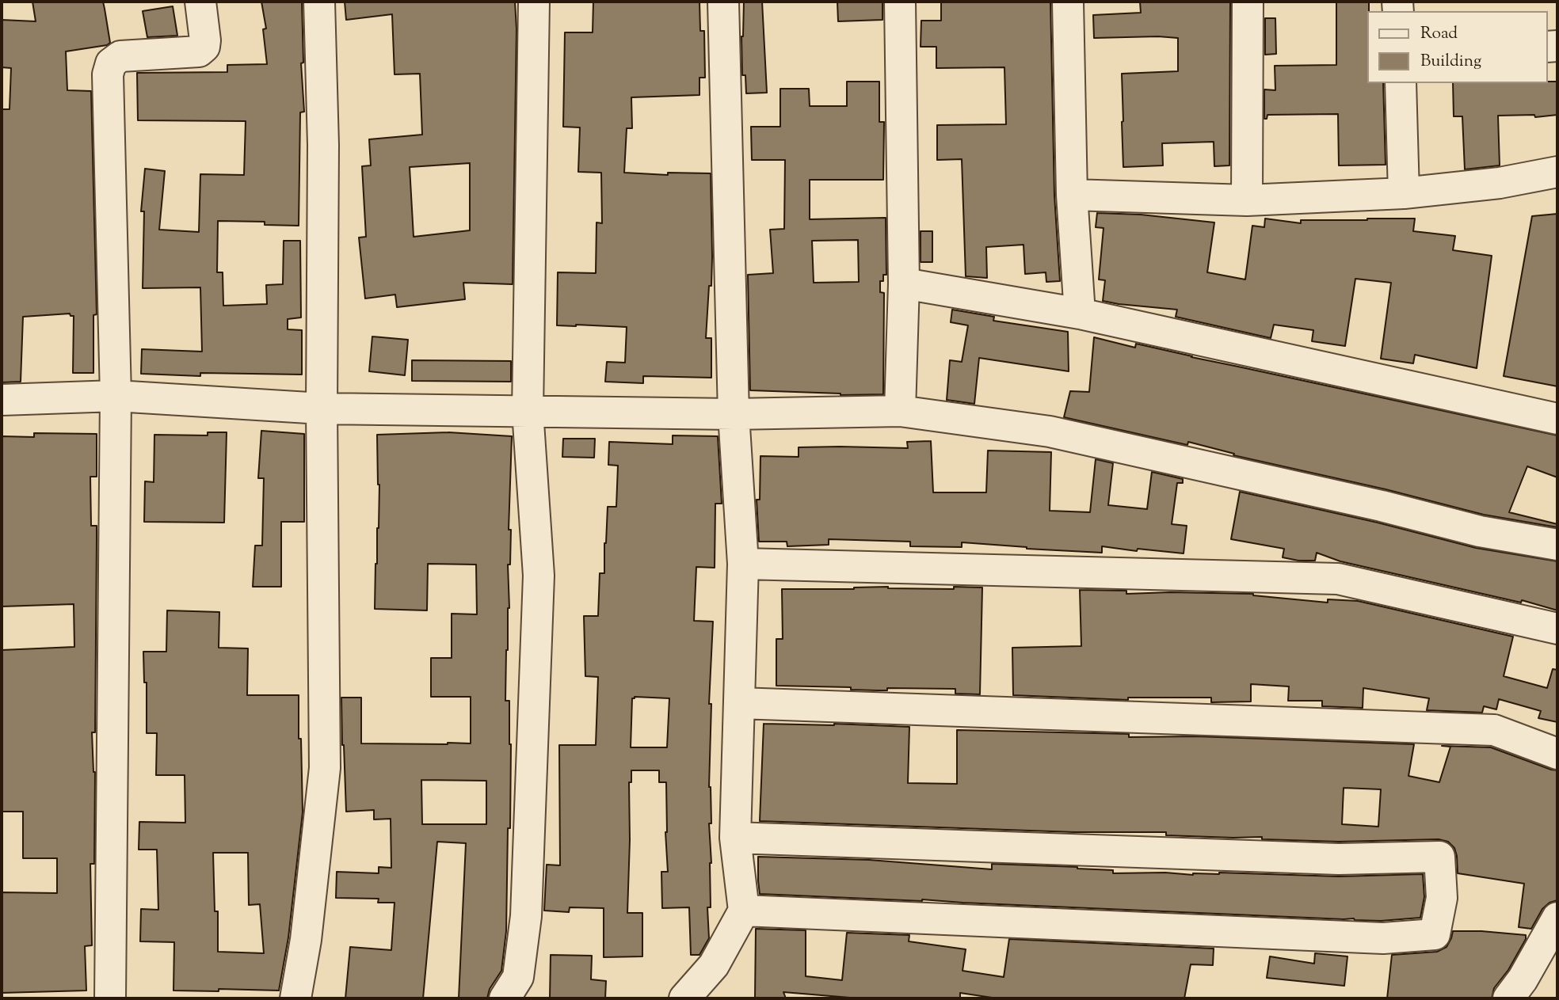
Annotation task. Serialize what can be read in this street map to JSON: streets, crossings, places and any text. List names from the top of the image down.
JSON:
{
  "legend": ["Road", "Building"]
}
